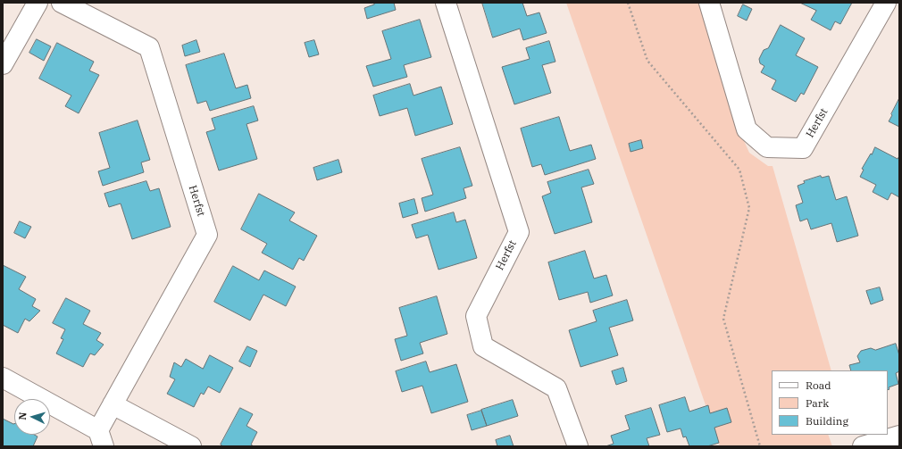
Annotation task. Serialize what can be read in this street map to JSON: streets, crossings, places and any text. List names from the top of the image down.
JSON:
{
  "streets": {
    "street": ["Herfst"]
  },
  "legend": ["Road", "Park", "Building"],
  "north": "left"
}
